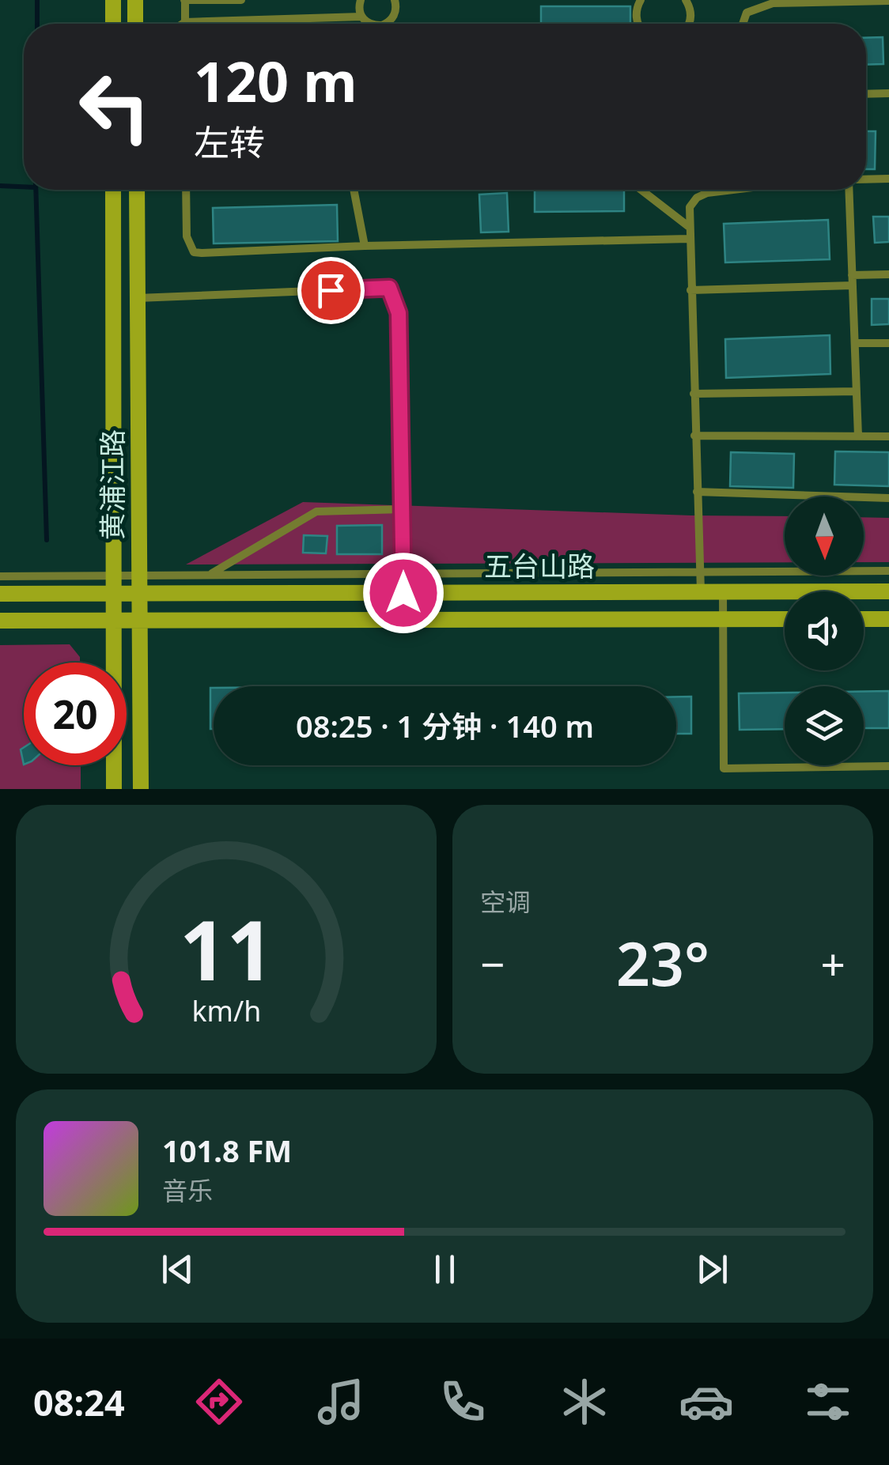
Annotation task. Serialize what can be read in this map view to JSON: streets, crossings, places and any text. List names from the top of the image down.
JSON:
{
  "streets": {
    "main road": ["黄浦江路", "五台山路"]
  },
  "crossings": [
    ["黄浦江路", "五台山路"]
  ],
  "north": "bottom",
  "page": {
    "turn": ["120 m", "左转"],
    "limit": "20",
    "trip": "08:25 · 1 分钟 · 140 m",
    "tile": "空调",
    "heat": ["−", "23°", "+"],
    "song": ["101.8 FM", "音乐"],
    "tabs": "08:24",
    "gauge": ["11", "km/h"]
  }
}
